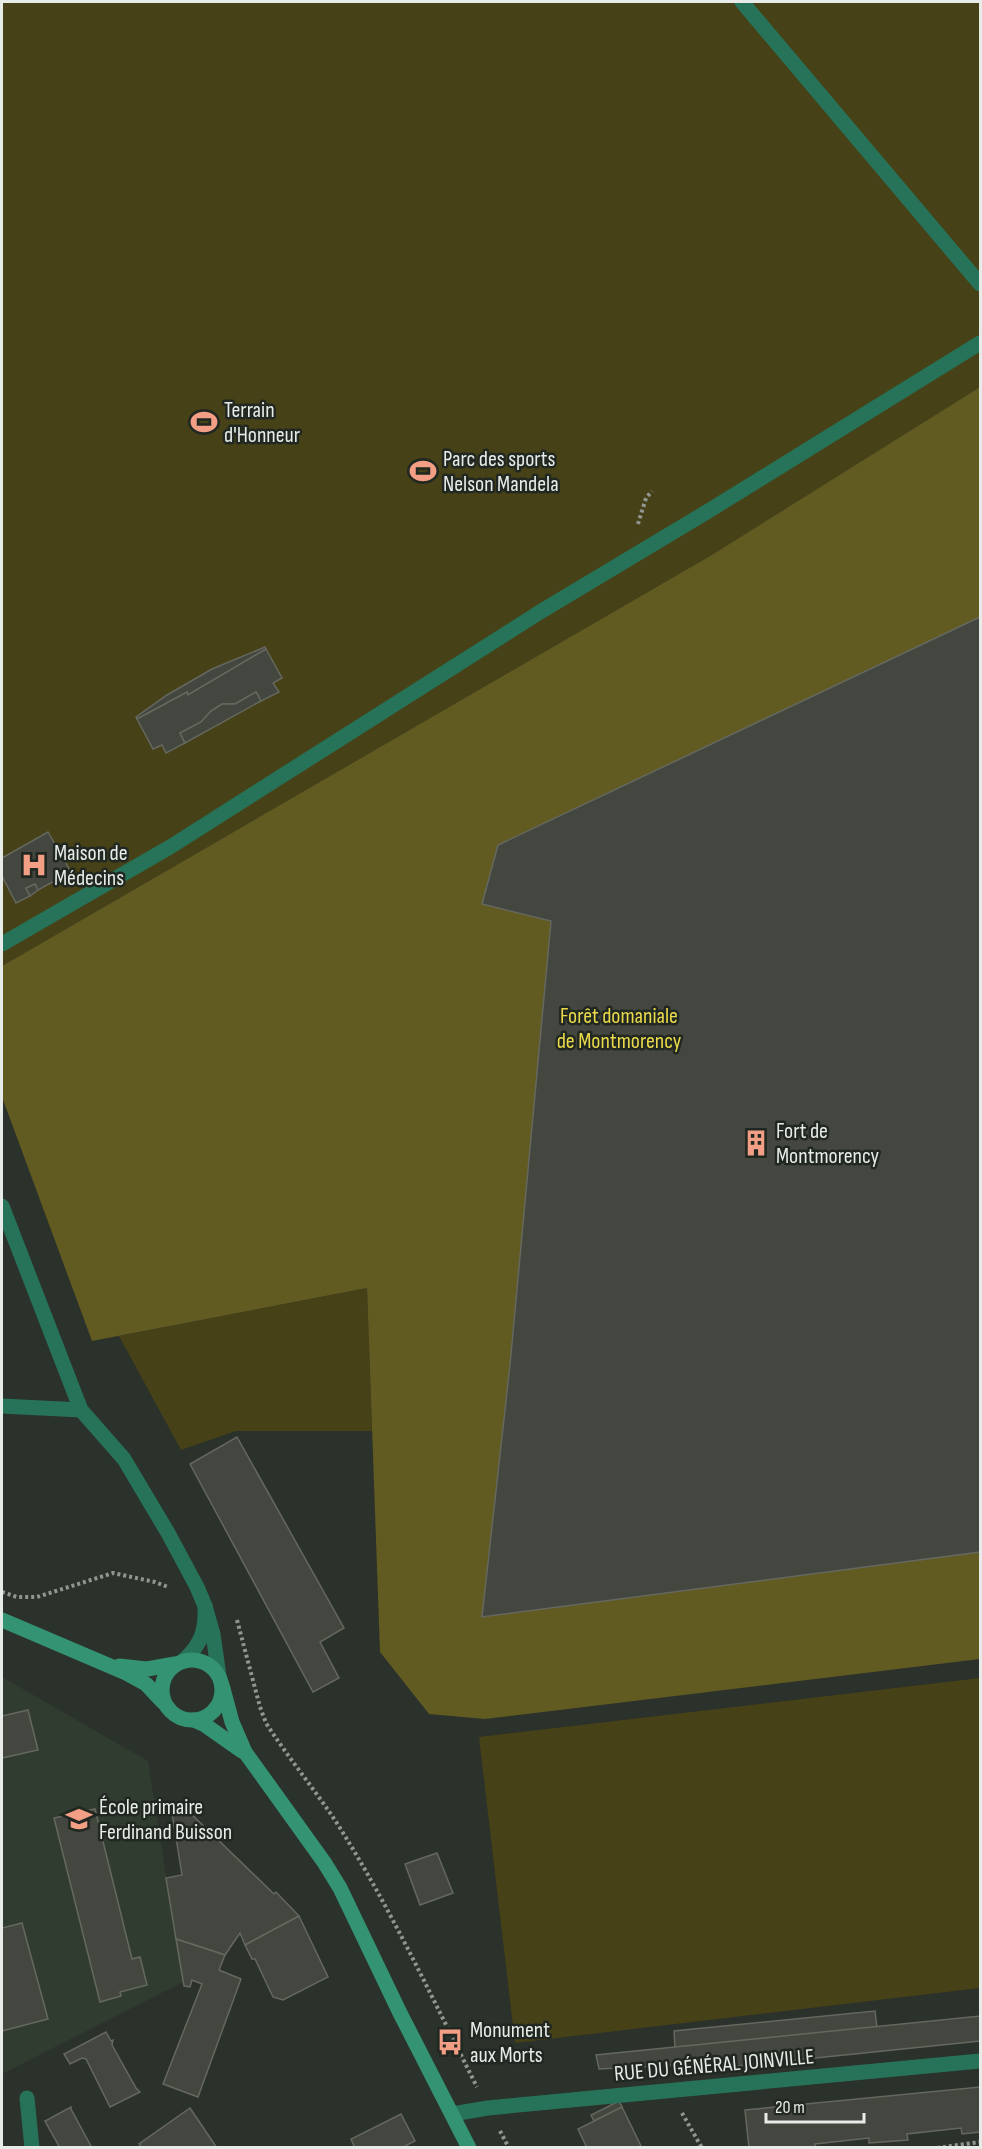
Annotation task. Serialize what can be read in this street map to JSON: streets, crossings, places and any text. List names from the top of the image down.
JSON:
{
  "streets": {
    "street": ["RUE DU GÉNÉRAL JOINVILLE"]
  },
  "parks": ["Forêt domaniale de Montmorency"],
  "places": {
    "sports": ["Terrain d'Honneur", "Parc des sports Nelson Mandela"],
    "hospital": ["Maison de Médecins"],
    "building": ["Fort de Montmorency"],
    "school or university": ["École primaire Ferdinand Buisson"],
    "bus stop": ["Monument aux Morts"]
  },
  "scale_bar": "20 m"
}
